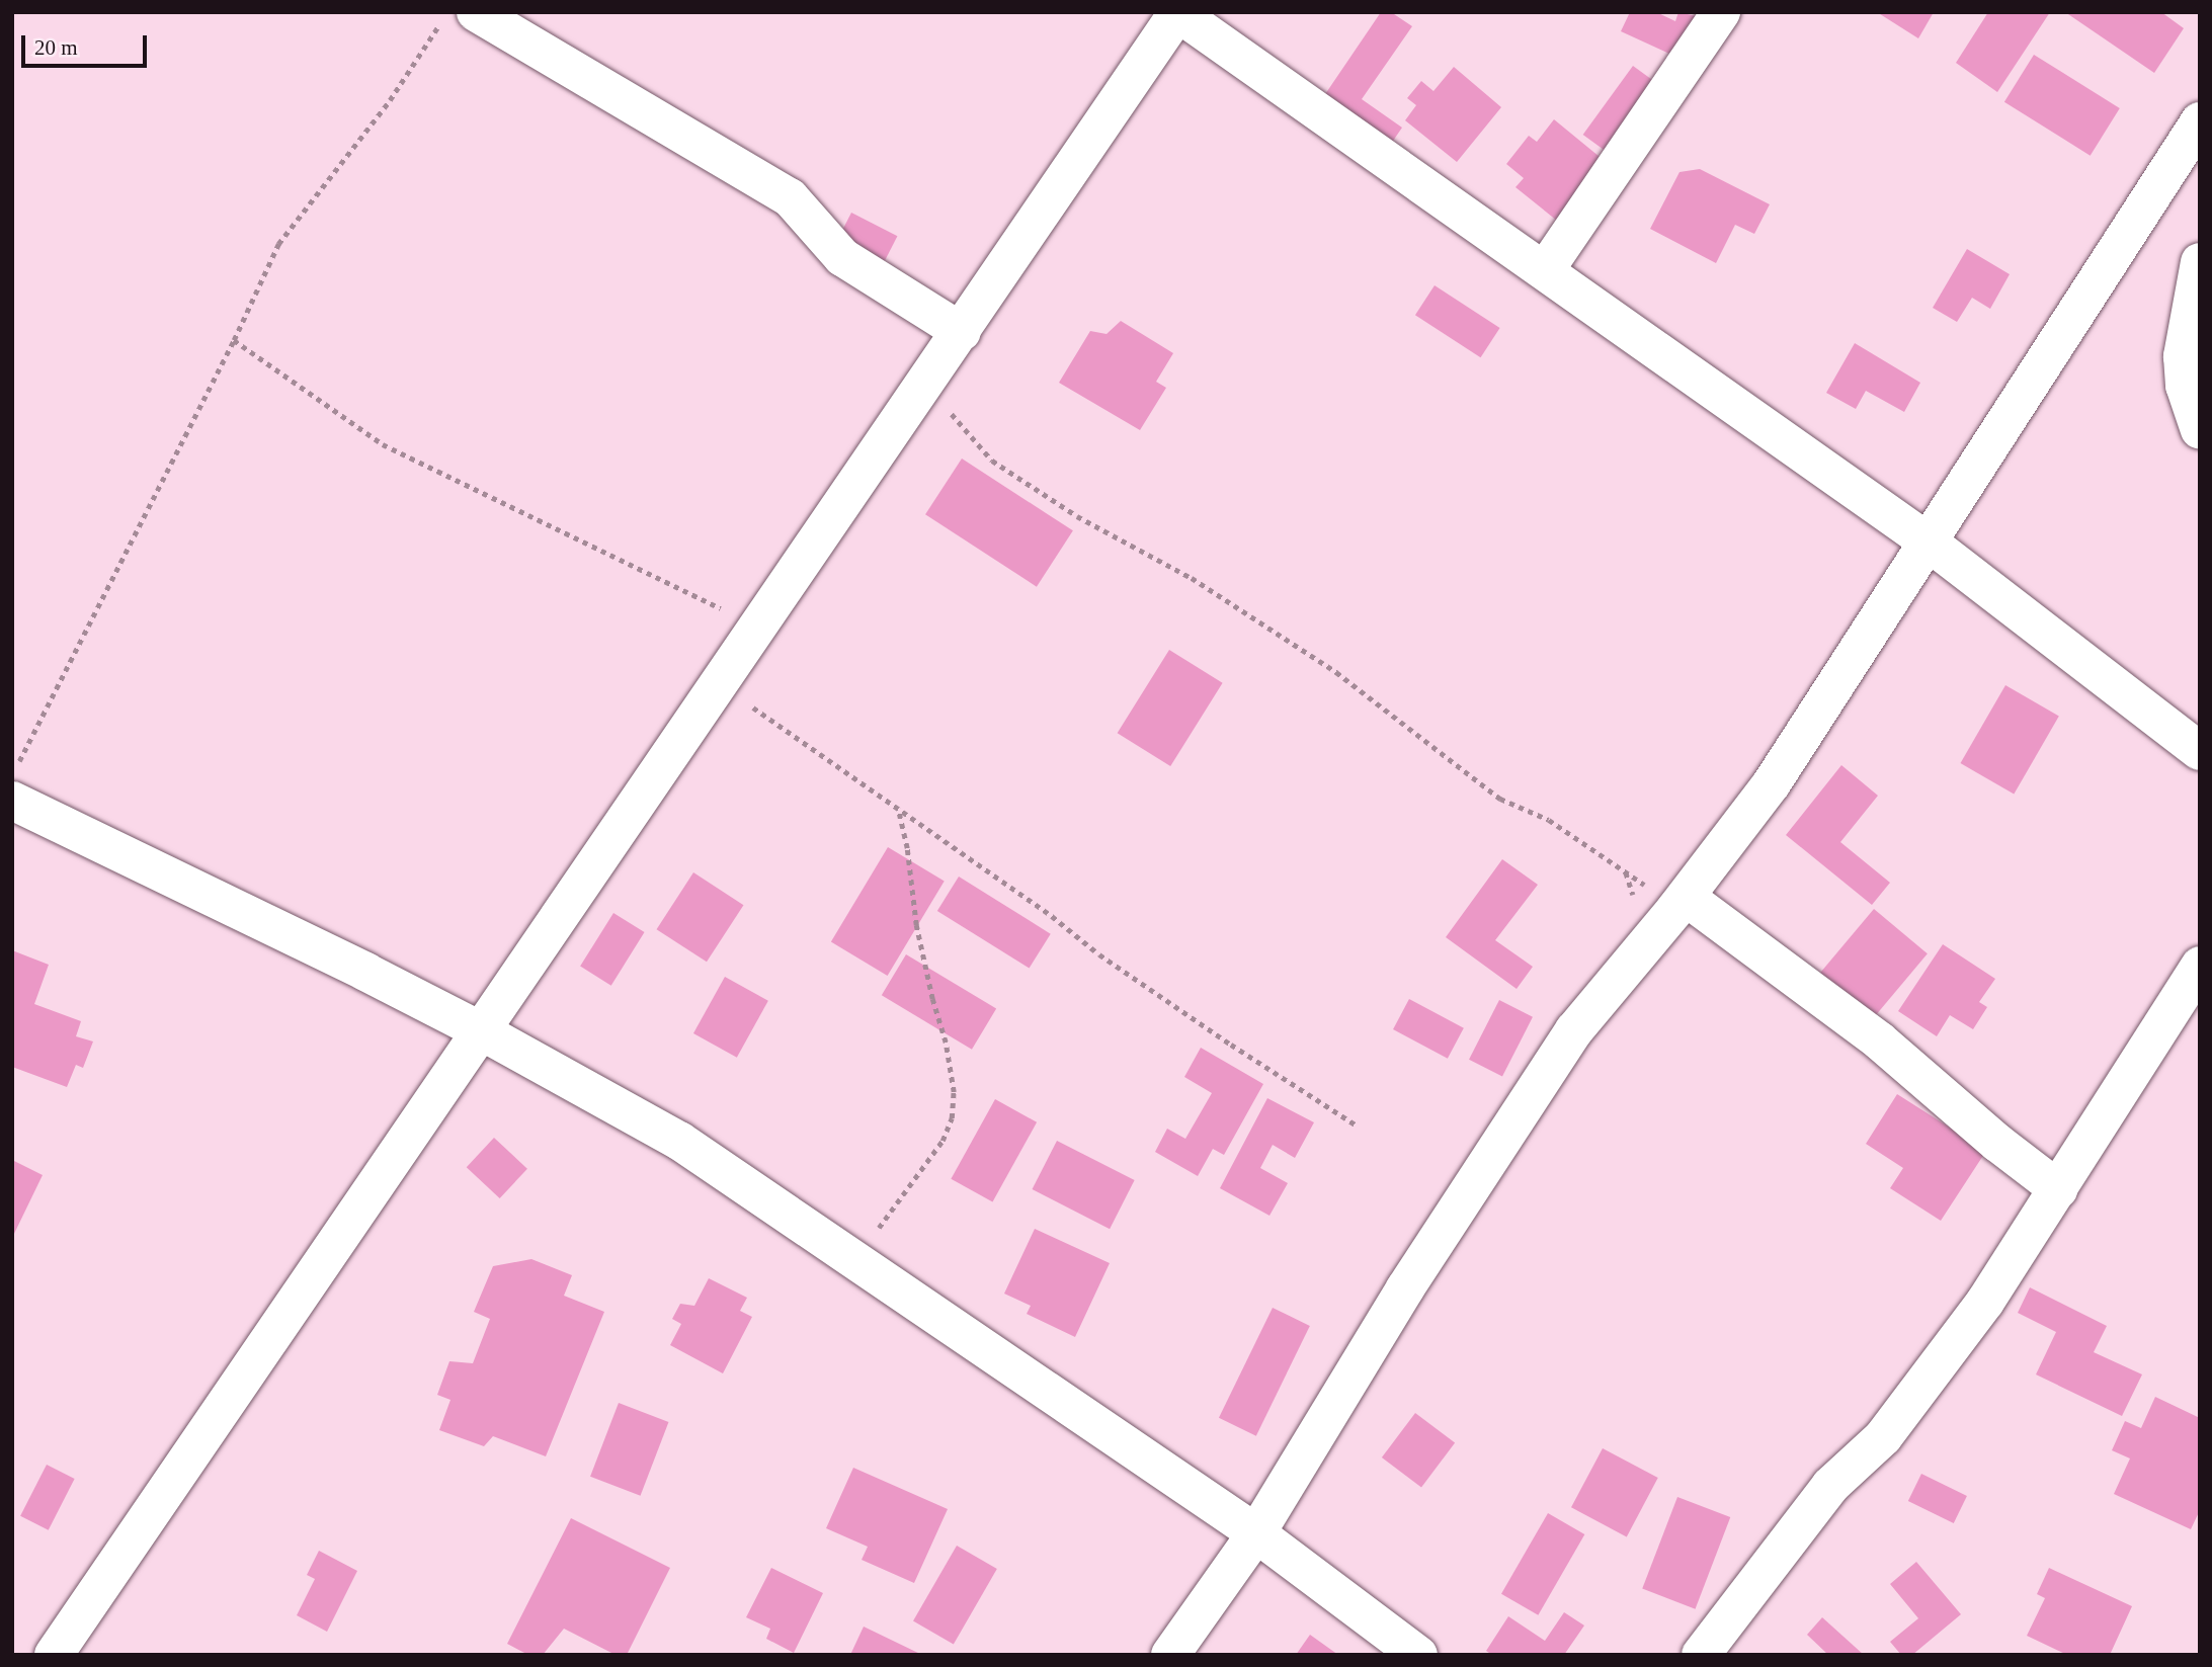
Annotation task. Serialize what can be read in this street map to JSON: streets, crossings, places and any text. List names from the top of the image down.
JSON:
{
  "scale_bar": "20 m"
}
